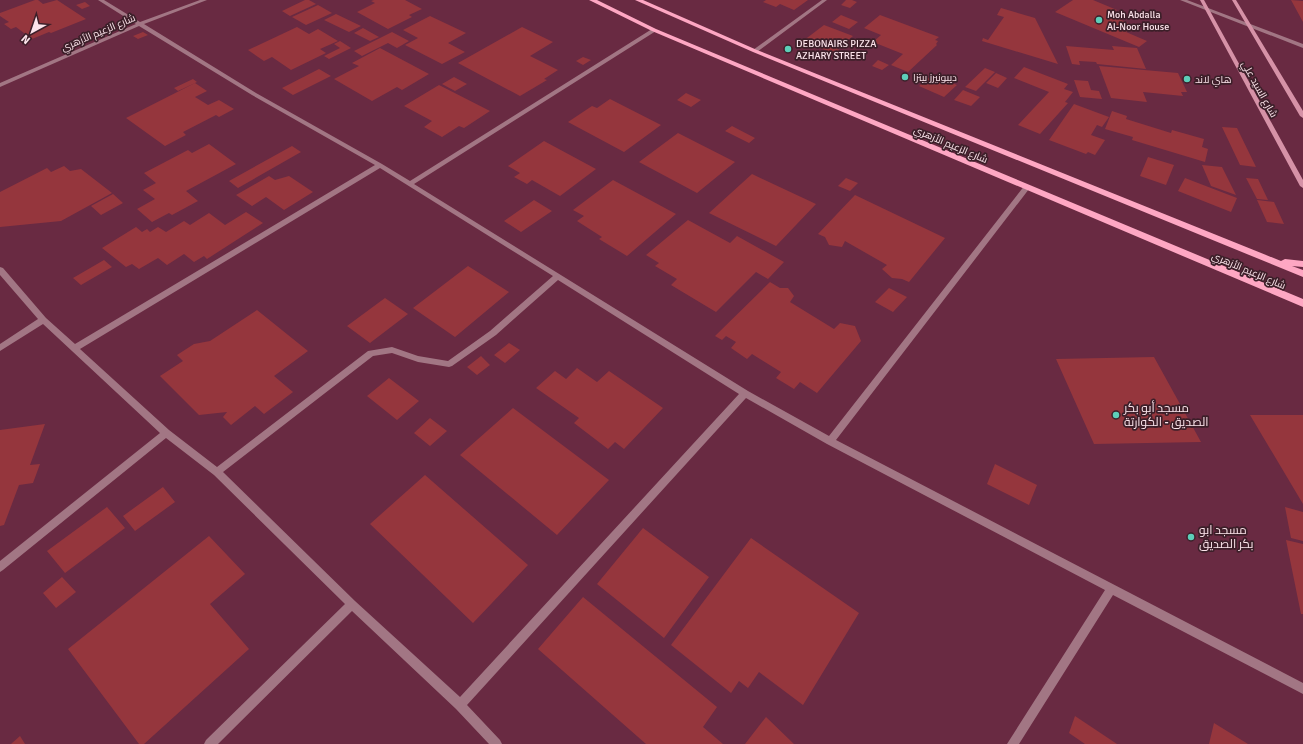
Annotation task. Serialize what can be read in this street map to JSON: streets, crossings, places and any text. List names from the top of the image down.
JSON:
{
  "streets": {
    "main road": ["شارع الزعيم الأزهري", "شارع السيد علي"]
  },
  "places": [
    "Moh Abdalla Al-Noor House",
    "DEBONAIRS PIZZA AZHARY STREET",
    "ديبونيرز بيتزا",
    "هاي لاند",
    "مسجد أبو بكر الصديق - الكوارتة",
    "مسجد ابو بكر الصديق"
  ],
  "north": "bottom left"
}
